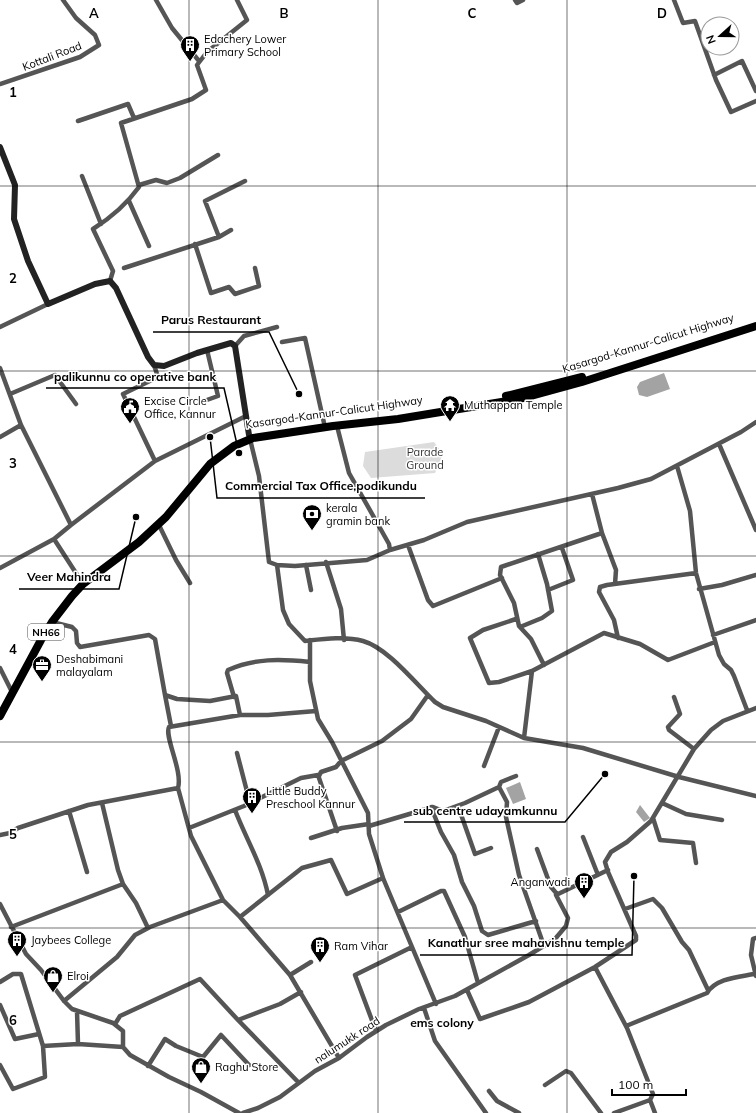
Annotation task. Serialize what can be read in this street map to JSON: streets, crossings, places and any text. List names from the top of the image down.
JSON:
{
  "streets": {
    "highway": ["Kasargod-Kannur-Calicut Highway", "NH66"],
    "street": ["Kottali Road", "nalumukk road"]
  },
  "districts": ["ems colony"],
  "parks": ["Parade Ground"],
  "places": {
    "building": [
      "Edachery Lower Primary School",
      "Little Buddy Preschool Kannur",
      "Anganwadi",
      "Jaybees College",
      "Ram Vihar"
    ],
    "other": [
      "Parus Restaurant",
      "Commercial Tax Office,podikundu",
      "palikunnu co operative bank",
      "Veer Mahindra",
      "sub centre udayamkunnu",
      "Kanathur sree mahavishnu temple"
    ],
    "temple": ["Muthappan Temple"],
    "public building": ["Excise Circle Office, Kannur"],
    "bank": ["kerala gramin bank"],
    "office": ["Deshabimani malayalam"],
    "shop": ["Elroi", "Raghu Store"]
  },
  "scale_bar": "100 m",
  "north": "left",
  "grid": {
    "columns": [
      "A",
      "B",
      "C",
      "D"
    ],
    "rows": [
      "1",
      "2",
      "3",
      "4",
      "5",
      "6"
    ]
  }
}
